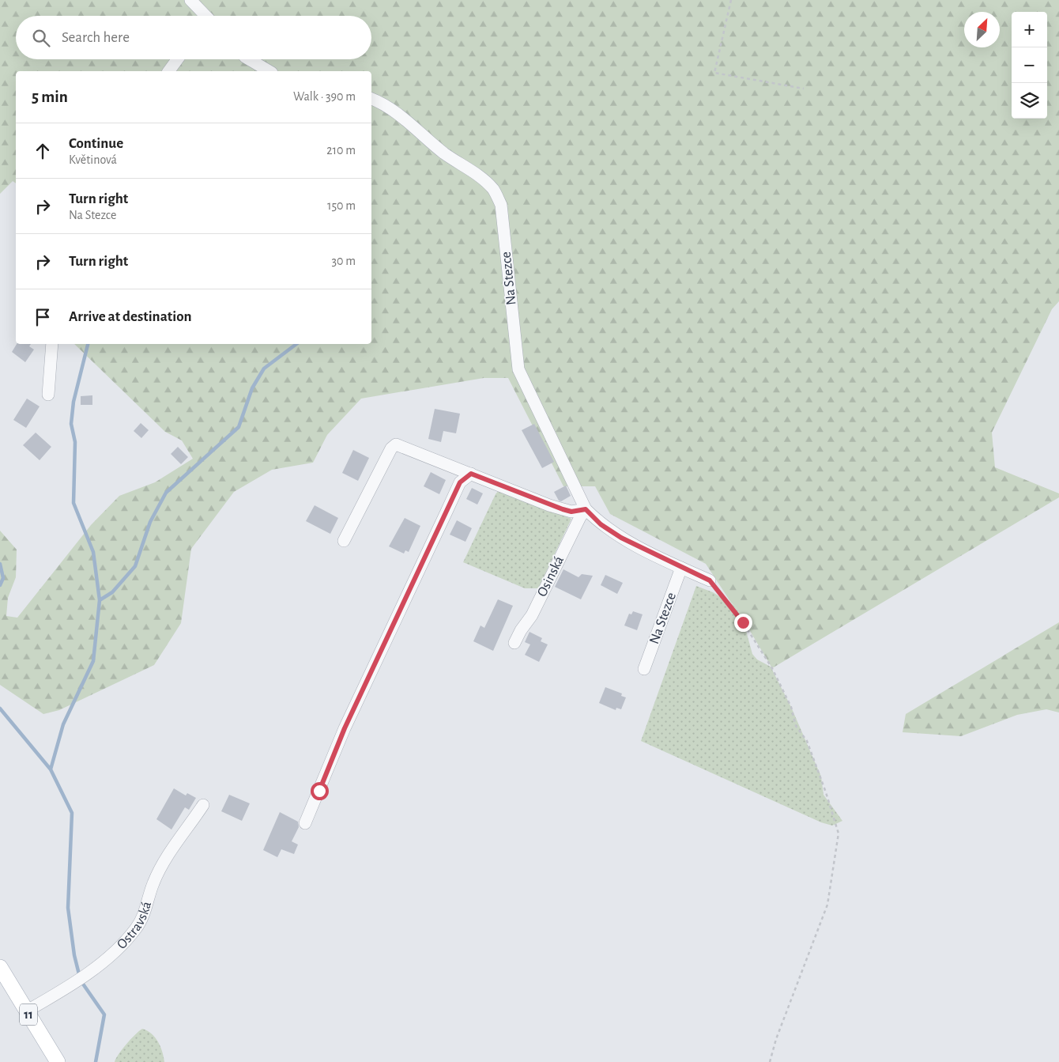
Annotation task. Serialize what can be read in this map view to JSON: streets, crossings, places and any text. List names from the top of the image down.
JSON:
{
  "streets": {
    "main road": ["11"],
    "street": ["Na Stezce", "Osinská", "Ostravská"]
  },
  "crossings": [
    ["Na Stezce", "Osinská"],
    ["Ostravská", "11"]
  ],
  "north": "top right",
  "page": {
    "map_buttons": ["+", "−"],
    "search": "Search here",
    "heading": ["5 min", "Walk · 390 m"],
    "list": [
      ["Continue", "Květinová", "210 m"],
      ["Turn right", "Na Stezce", "150 m"],
      ["Turn right", "30 m"],
      "Arrive at destination"
    ]
  }
}
